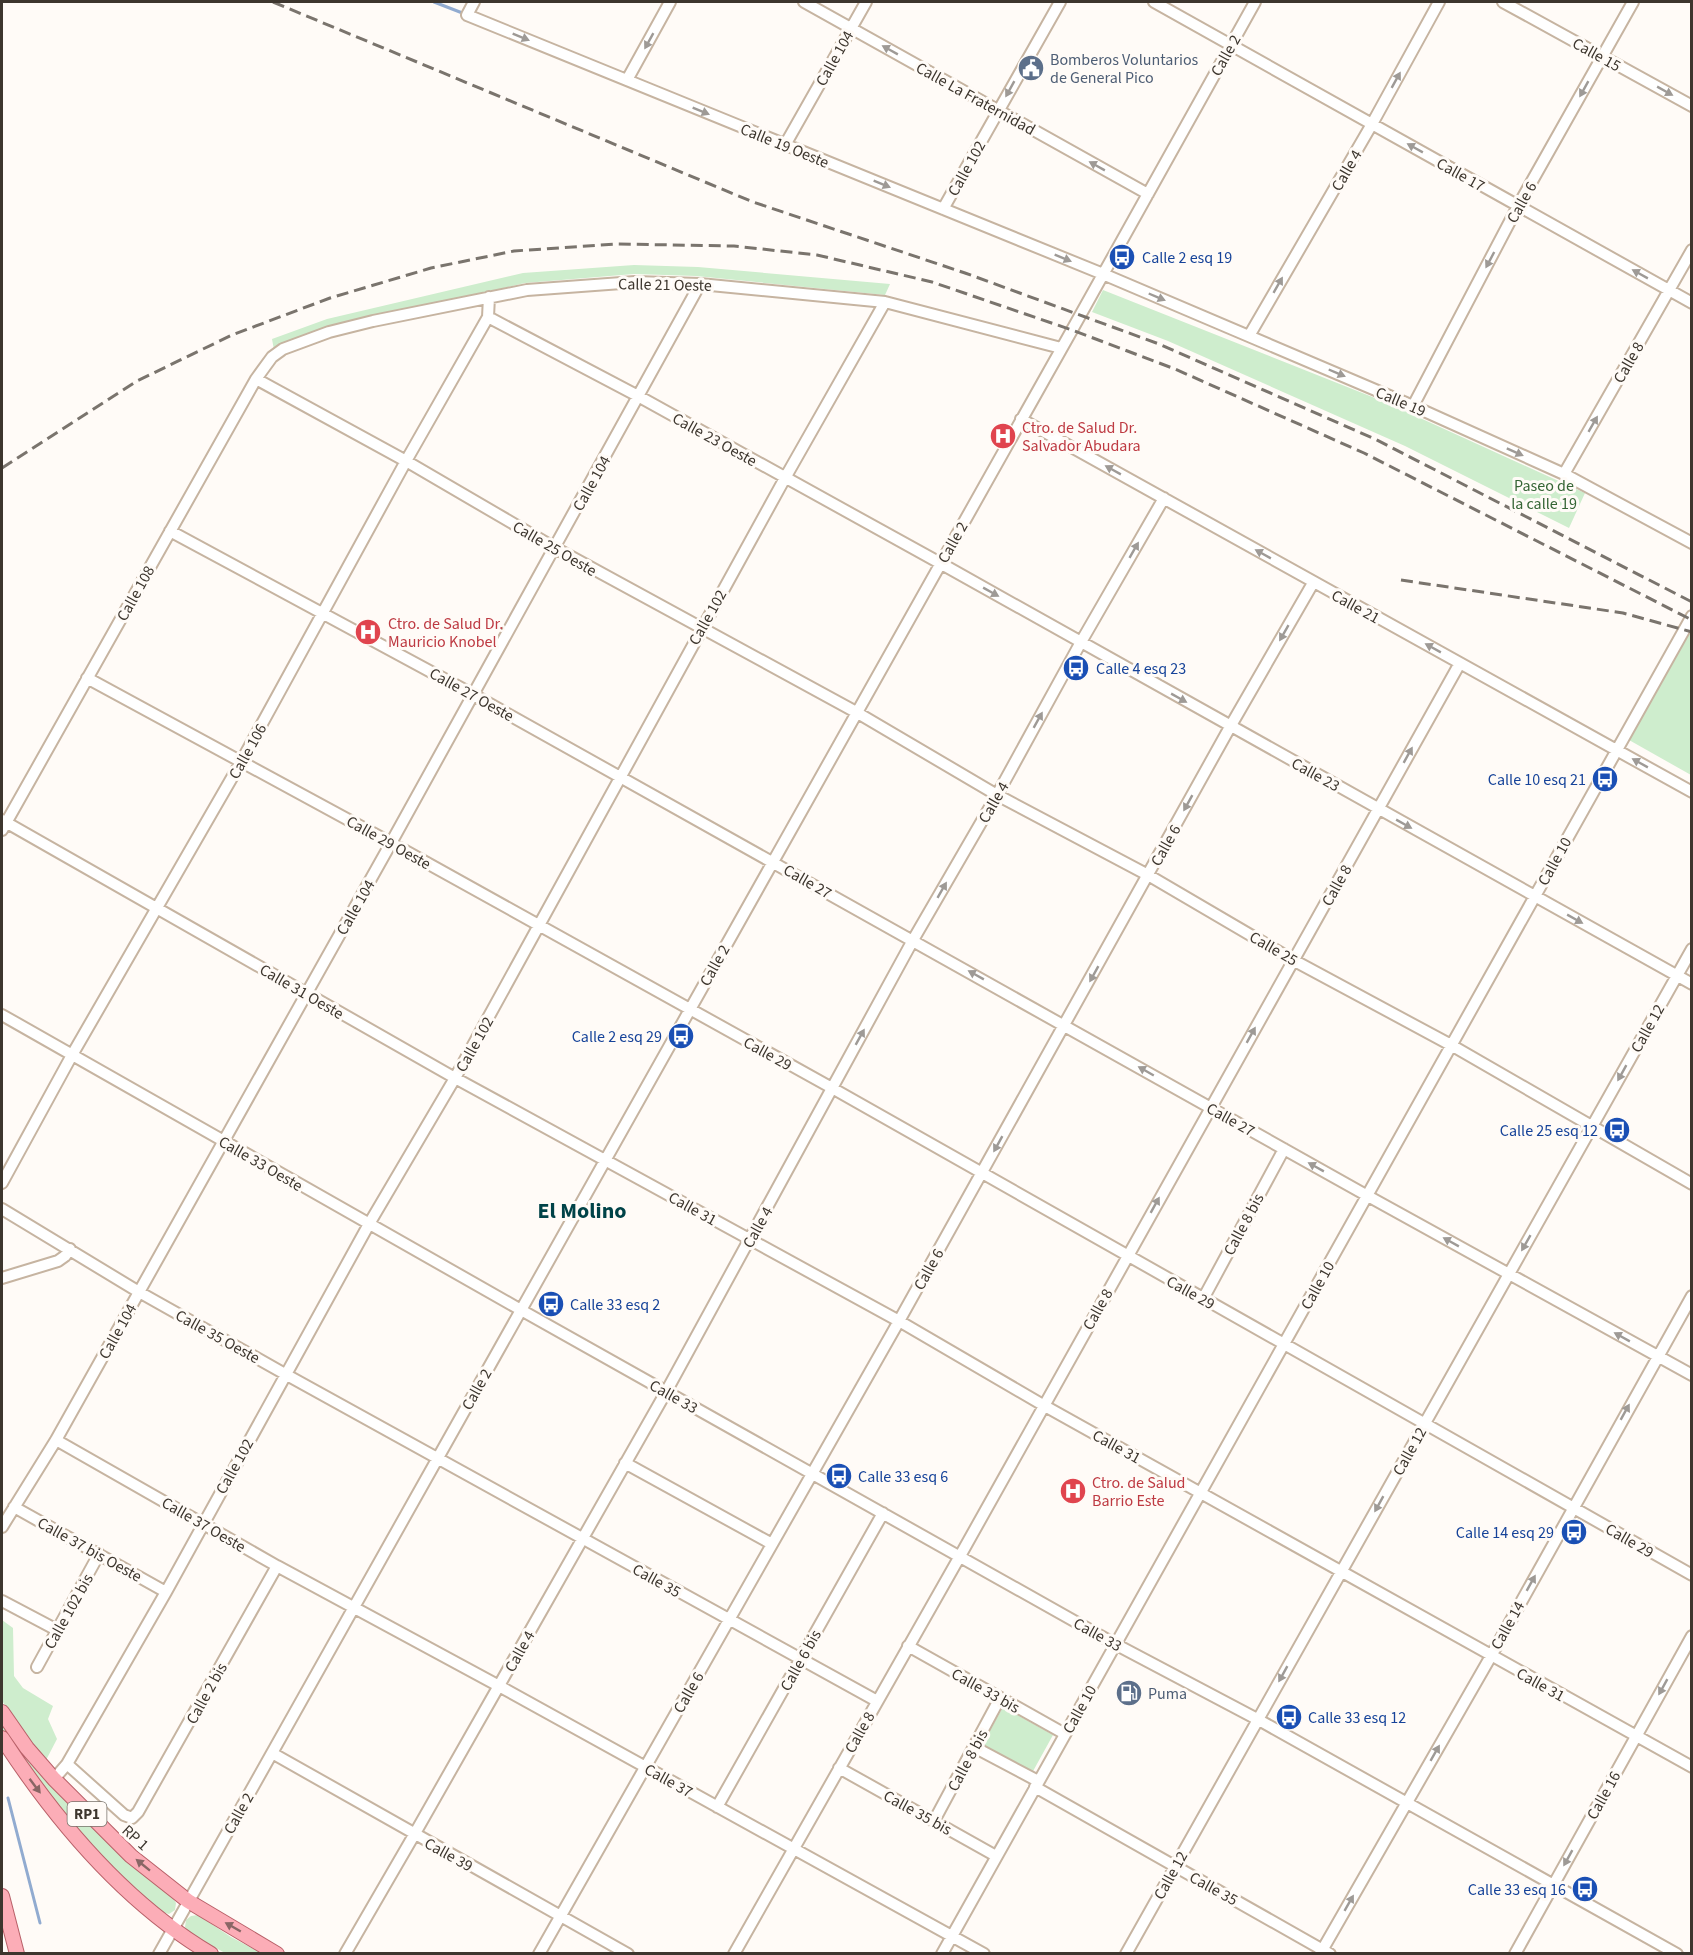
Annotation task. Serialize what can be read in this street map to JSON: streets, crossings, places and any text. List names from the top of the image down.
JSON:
{
  "streets": {
    "main road": ["RP1", "RP 1"],
    "street": [
      "Calle 15",
      "Calle 2",
      "Calle 104",
      "Calle La Fraternidad",
      "Calle 19 Oeste",
      "Calle 102",
      "Calle 4",
      "Calle 17",
      "Calle 6",
      "Calle 21 Oeste",
      "Calle 8",
      "Calle 19",
      "Calle 23 Oeste",
      "Calle 25 Oeste",
      "Calle 108",
      "Calle 21",
      "Calle 27 Oeste",
      "Calle 106",
      "Calle 23",
      "Calle 29 Oeste",
      "Calle 10",
      "Calle 27",
      "Calle 25",
      "Calle 31 Oeste",
      "Calle 12",
      "Calle 29",
      "Calle 33 Oeste",
      "Calle 31",
      "Calle 8 bis",
      "Calle 35 Oeste",
      "Calle 33",
      "Calle 37 Oeste",
      "Calle 37 bis Oeste",
      "Calle 35",
      "Calle 102 bis",
      "Calle 14",
      "Calle 6 bis",
      "Calle 33 bis",
      "Calle 2 bis",
      "Calle 37",
      "Calle 16",
      "Calle 35 bis",
      "Calle 39"
    ]
  },
  "crossings": [
    ["Calle 15", "Calle 6"],
    ["Calle 2", "Calle La Fraternidad"],
    ["Calle 2", "Calle 19 Oeste"],
    ["Calle 2", "Calle 17"],
    ["Calle 2", "Calle 21 Oeste"],
    ["Calle 2", "Calle 19"],
    ["Calle 2", "Calle 23 Oeste"],
    ["Calle 2", "Calle 25 Oeste"],
    ["Calle 2", "Calle 21"],
    ["Calle 2", "Calle 27 Oeste"],
    ["Calle 2", "Calle 23"],
    ["Calle 2", "Calle 29 Oeste"],
    ["Calle 2", "Calle 27"],
    ["Calle 2", "Calle 25"],
    ["Calle 2", "Calle 31 Oeste"],
    ["Calle 2", "Calle 29"],
    ["Calle 2", "Calle 33 Oeste"],
    ["Calle 2", "Calle 31"],
    ["Calle 2", "Calle 35 Oeste"],
    ["Calle 2", "Calle 33"],
    ["Calle 2", "Calle 37 Oeste"],
    ["Calle 2", "Calle 35"],
    ["Calle 2", "Calle 37"],
    ["Calle 2", "RP1"],
    ["Calle 2", "RP 1"],
    ["Calle 2", "Calle 39"],
    ["Calle 104", "Calle La Fraternidad"],
    ["Calle 104", "Calle 19 Oeste"],
    ["Calle 104", "Calle 21 Oeste"],
    ["Calle 104", "Calle 23 Oeste"],
    ["Calle 104", "Calle 25 Oeste"],
    ["Calle 104", "Calle 27 Oeste"],
    ["Calle 104", "Calle 29 Oeste"],
    ["Calle 104", "Calle 31 Oeste"],
    ["Calle 104", "Calle 33 Oeste"],
    ["Calle 104", "Calle 35 Oeste"],
    ["Calle 104", "Calle 37 Oeste"],
    ["Calle 104", "Calle 37 bis Oeste"],
    ["Calle La Fraternidad", "Calle 102"],
    ["Calle 19 Oeste", "Calle 102"],
    ["Calle 19 Oeste", "Calle 19"],
    ["Calle 102", "Calle 21 Oeste"],
    ["Calle 102", "Calle 23 Oeste"],
    ["Calle 102", "Calle 25 Oeste"],
    ["Calle 102", "Calle 27 Oeste"],
    ["Calle 102", "Calle 29 Oeste"],
    ["Calle 102", "Calle 31 Oeste"],
    ["Calle 102", "Calle 33 Oeste"],
    ["Calle 102", "Calle 35 Oeste"],
    ["Calle 102", "Calle 37 Oeste"],
    ["Calle 102", "Calle 37 bis Oeste"],
    ["Calle 102", "Calle 2 bis"],
    ["Calle 102", "RP 1"],
    ["Calle 4", "Calle 17"],
    ["Calle 4", "Calle 19"],
    ["Calle 4", "Calle 21"],
    ["Calle 4", "Calle 23"],
    ["Calle 4", "Calle 27"],
    ["Calle 4", "Calle 25"],
    ["Calle 4", "Calle 29"],
    ["Calle 4", "Calle 31"],
    ["Calle 4", "Calle 33"],
    ["Calle 4", "Calle 35"],
    ["Calle 4", "Calle 37"],
    ["Calle 4", "Calle 39"],
    ["Calle 17", "Calle 6"],
    ["Calle 17", "Calle 8"],
    ["Calle 6", "Calle 19"],
    ["Calle 6", "Calle 21"],
    ["Calle 6", "Calle 23"],
    ["Calle 6", "Calle 27"],
    ["Calle 6", "Calle 25"],
    ["Calle 6", "Calle 29"],
    ["Calle 6", "Calle 31"],
    ["Calle 6", "Calle 33"],
    ["Calle 6", "Calle 35"],
    ["Calle 6", "Calle 37"],
    ["Calle 6", "Calle 39"],
    ["Calle 21 Oeste", "Calle 108"],
    ["Calle 8", "Calle 19"],
    ["Calle 8", "Calle 21"],
    ["Calle 8", "Calle 23"],
    ["Calle 8", "Calle 27"],
    ["Calle 8", "Calle 25"],
    ["Calle 8", "Calle 29"],
    ["Calle 8", "Calle 31"],
    ["Calle 8", "Calle 33"],
    ["Calle 8", "Calle 35"],
    ["Calle 8", "Calle 33 bis"],
    ["Calle 8", "Calle 37"],
    ["Calle 8", "Calle 35 bis"],
    ["Calle 23 Oeste", "Calle 106"],
    ["Calle 23 Oeste", "Calle 23"],
    ["Calle 25 Oeste", "Calle 108"],
    ["Calle 25 Oeste", "Calle 106"],
    ["Calle 25 Oeste", "Calle 25"],
    ["Calle 108", "Calle 27 Oeste"],
    ["Calle 108", "Calle 29 Oeste"],
    ["Calle 108", "Calle 31 Oeste"],
    ["Calle 21", "Calle 10"],
    ["Calle 27 Oeste", "Calle 106"],
    ["Calle 27 Oeste", "Calle 27"],
    ["Calle 106", "Calle 29 Oeste"],
    ["Calle 106", "Calle 31 Oeste"],
    ["Calle 106", "Calle 33 Oeste"],
    ["Calle 23", "Calle 10"],
    ["Calle 23", "Calle 12"],
    ["Calle 29 Oeste", "Calle 29"],
    ["Calle 10", "Calle 27"],
    ["Calle 10", "Calle 25"],
    ["Calle 10", "Calle 29"],
    ["Calle 10", "Calle 31"],
    ["Calle 10", "Calle 33"],
    ["Calle 10", "Calle 35"],
    ["Calle 10", "Calle 33 bis"],
    ["Calle 10", "Calle 37"],
    ["Calle 10", "Calle 35 bis"],
    ["Calle 27", "Calle 12"],
    ["Calle 27", "Calle 8 bis"],
    ["Calle 27", "Calle 14"],
    ["Calle 25", "Calle 12"],
    ["Calle 31 Oeste", "Calle 31"],
    ["Calle 12", "Calle 29"],
    ["Calle 12", "Calle 31"],
    ["Calle 12", "Calle 33"],
    ["Calle 12", "Calle 35"],
    ["Calle 29", "Calle 8 bis"],
    ["Calle 29", "Calle 14"],
    ["Calle 33 Oeste", "Calle 33"],
    ["Calle 31", "Calle 14"],
    ["Calle 31", "Calle 16"],
    ["Calle 8 bis", "Calle 35"],
    ["Calle 8 bis", "Calle 33 bis"],
    ["Calle 8 bis", "Calle 35 bis"],
    ["Calle 35 Oeste", "Calle 35"],
    ["Calle 33", "Calle 14"],
    ["Calle 33", "Calle 6 bis"],
    ["Calle 33", "Calle 16"],
    ["Calle 37 Oeste", "Calle 2 bis"],
    ["Calle 37 Oeste", "Calle 37"],
    ["Calle 37 bis Oeste", "Calle 102 bis"],
    ["Calle 35", "Calle 14"],
    ["Calle 35", "Calle 6 bis"],
    ["Calle 6 bis", "Calle 37"]
  ],
  "one_way": [
    "Calle 15",
    "Calle La Fraternidad",
    "Calle 19 Oeste",
    "Calle 4",
    "Calle 17",
    "Calle 6",
    "Calle 8",
    "Calle 19",
    "Calle 21",
    "Calle 23",
    "Calle 27",
    "Calle 12",
    "Calle 14",
    "Calle 16"
  ],
  "districts": ["El Molino"],
  "parks": ["Paseo de la calle 19"],
  "places": {
    "public building": ["Bomberos Voluntarios de General Pico"],
    "bus stop": [
      "Calle 2 esq 19",
      "Calle 4 esq 23",
      "Calle 10 esq 21",
      "Calle 2 esq 29",
      "Calle 25 esq 12",
      "Calle 33 esq 2",
      "Calle 33 esq 6",
      "Calle 14 esq 29",
      "Calle 33 esq 12",
      "Calle 33 esq 16"
    ],
    "hospital": ["Ctro. de Salud Dr. Salvador Abudara", "Ctro. de Salud Dr. Mauricio Knobel", "Ctro. de Salud Barrio Este"],
    "fuel station": ["Puma"]
  }
}
